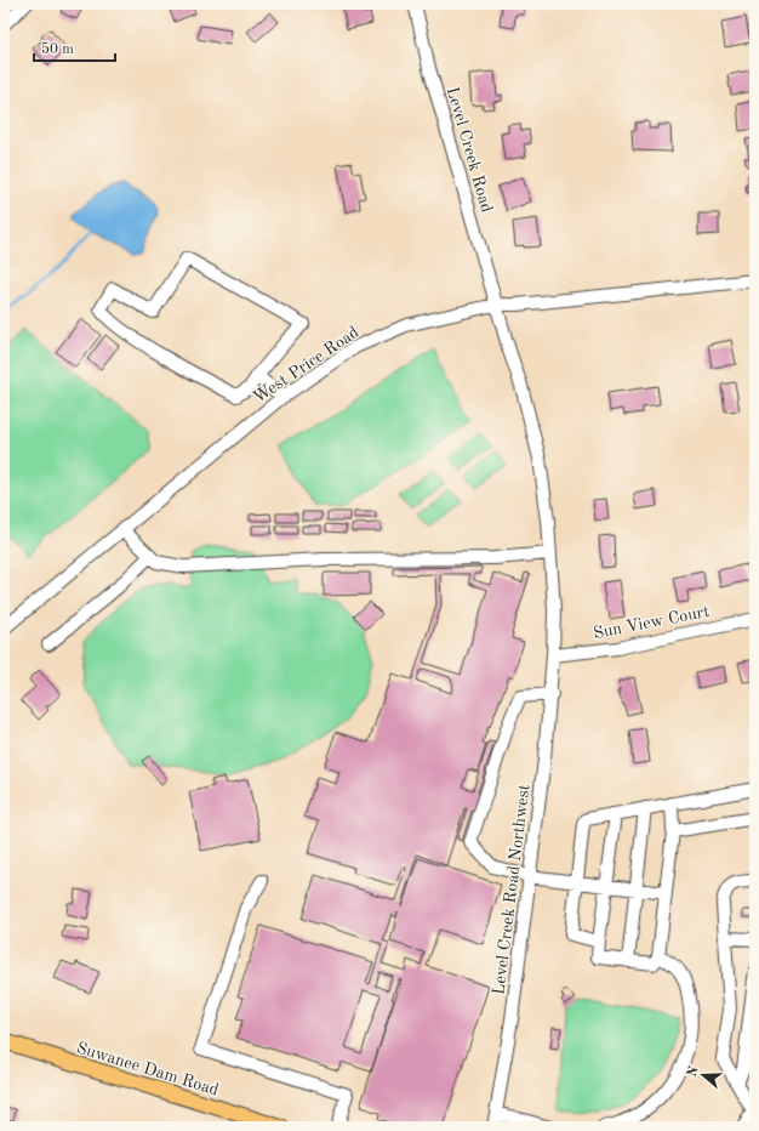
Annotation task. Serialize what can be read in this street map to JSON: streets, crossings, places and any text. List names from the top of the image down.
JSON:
{
  "streets": {
    "main road": ["Suwanee Dam Road"],
    "street": [
      "Level Creek Road",
      "West Price Road",
      "Sun View Court",
      "Level Creek Road Northwest"
    ]
  },
  "crossings": [
    ["Level Creek Road", "West Price Road"],
    ["Level Creek Road", "Level Creek Road Northwest"],
    ["Sun View Court", "Level Creek Road Northwest"]
  ],
  "scale_bar": "50 m",
  "north": "left"
}
